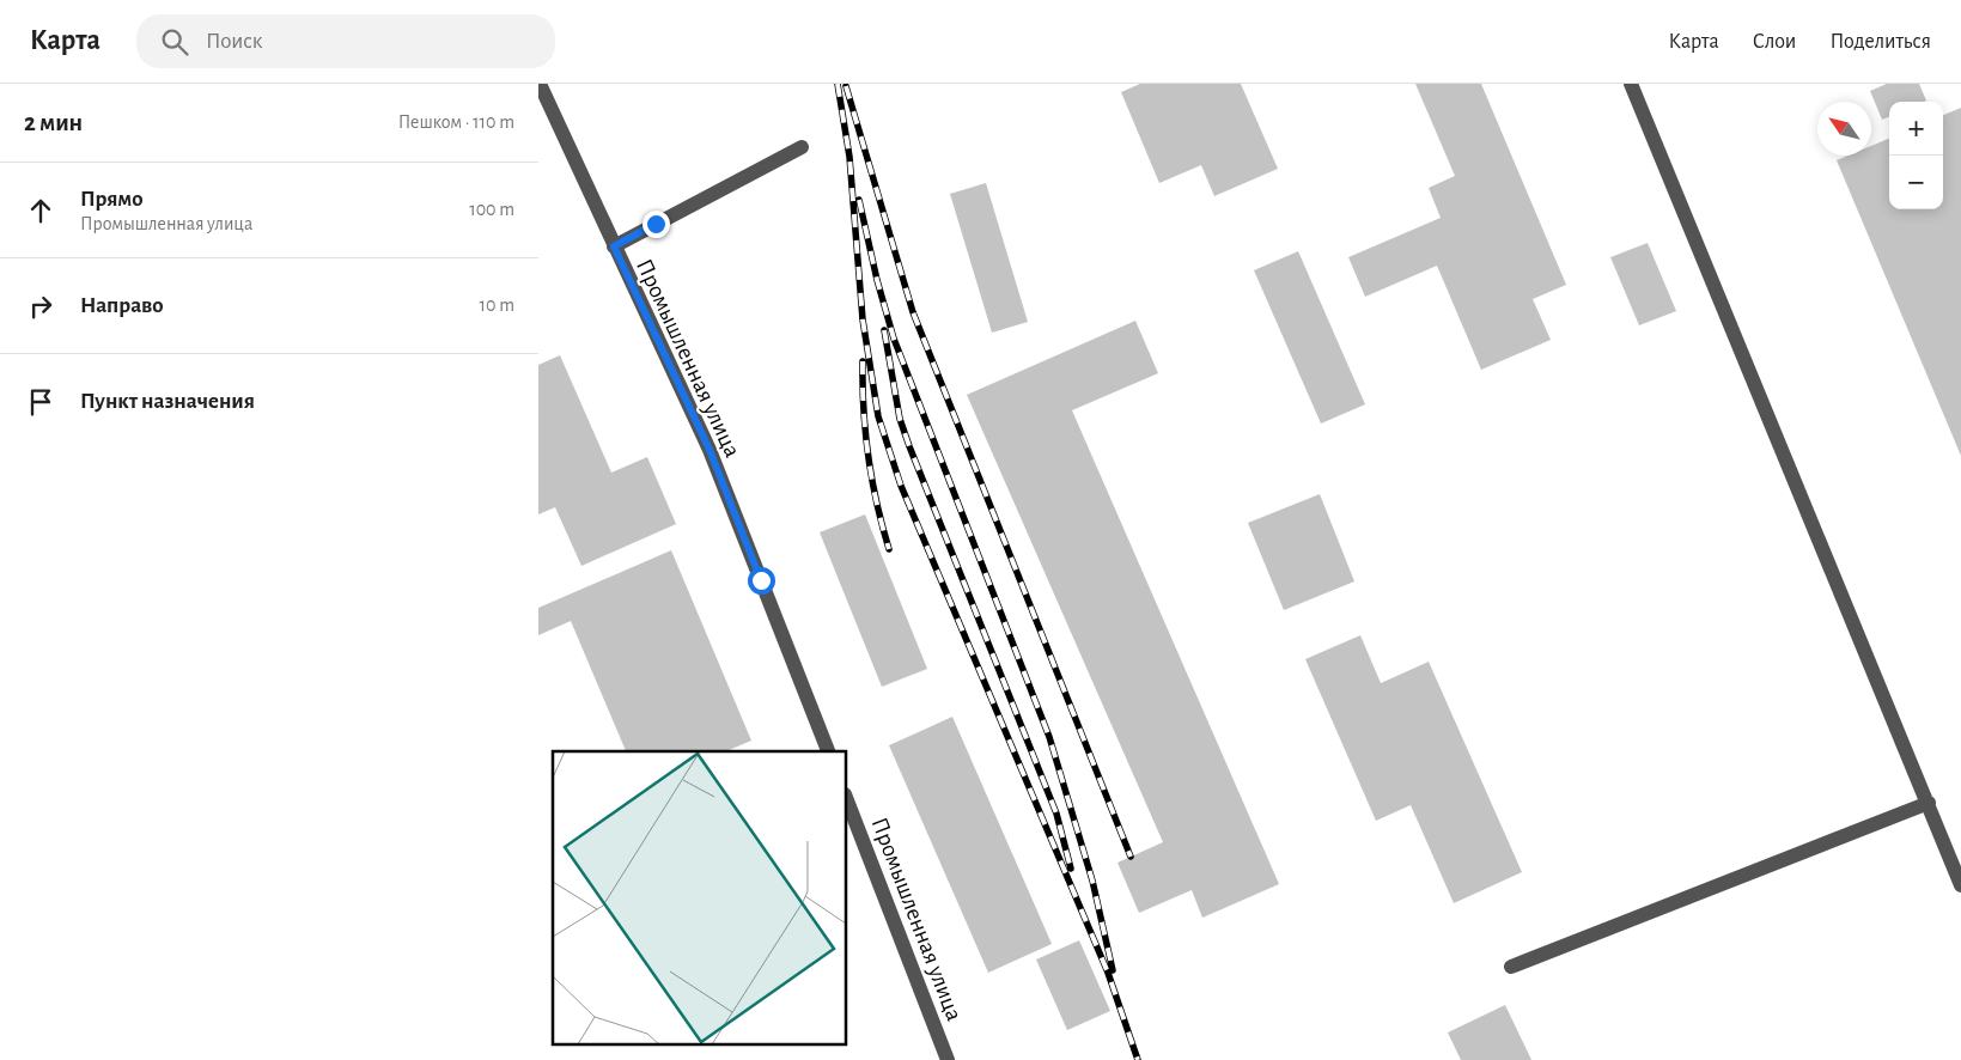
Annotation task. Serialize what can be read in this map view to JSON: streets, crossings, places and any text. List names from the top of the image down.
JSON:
{
  "streets": {
    "street": ["Промышленная улица"]
  },
  "north": "top left",
  "page": {
    "header": "Карта",
    "search": "Поиск",
    "nav": ["Карта", "Слои", "Поделиться"],
    "heading": ["2 мин", "Пешком · 110 m"],
    "map_buttons": ["+", "−"],
    "list": [
      ["Прямо", "Промышленная улица", "100 m"],
      ["Направо", "10 m"],
      "Пункт назначения"
    ]
  }
}
